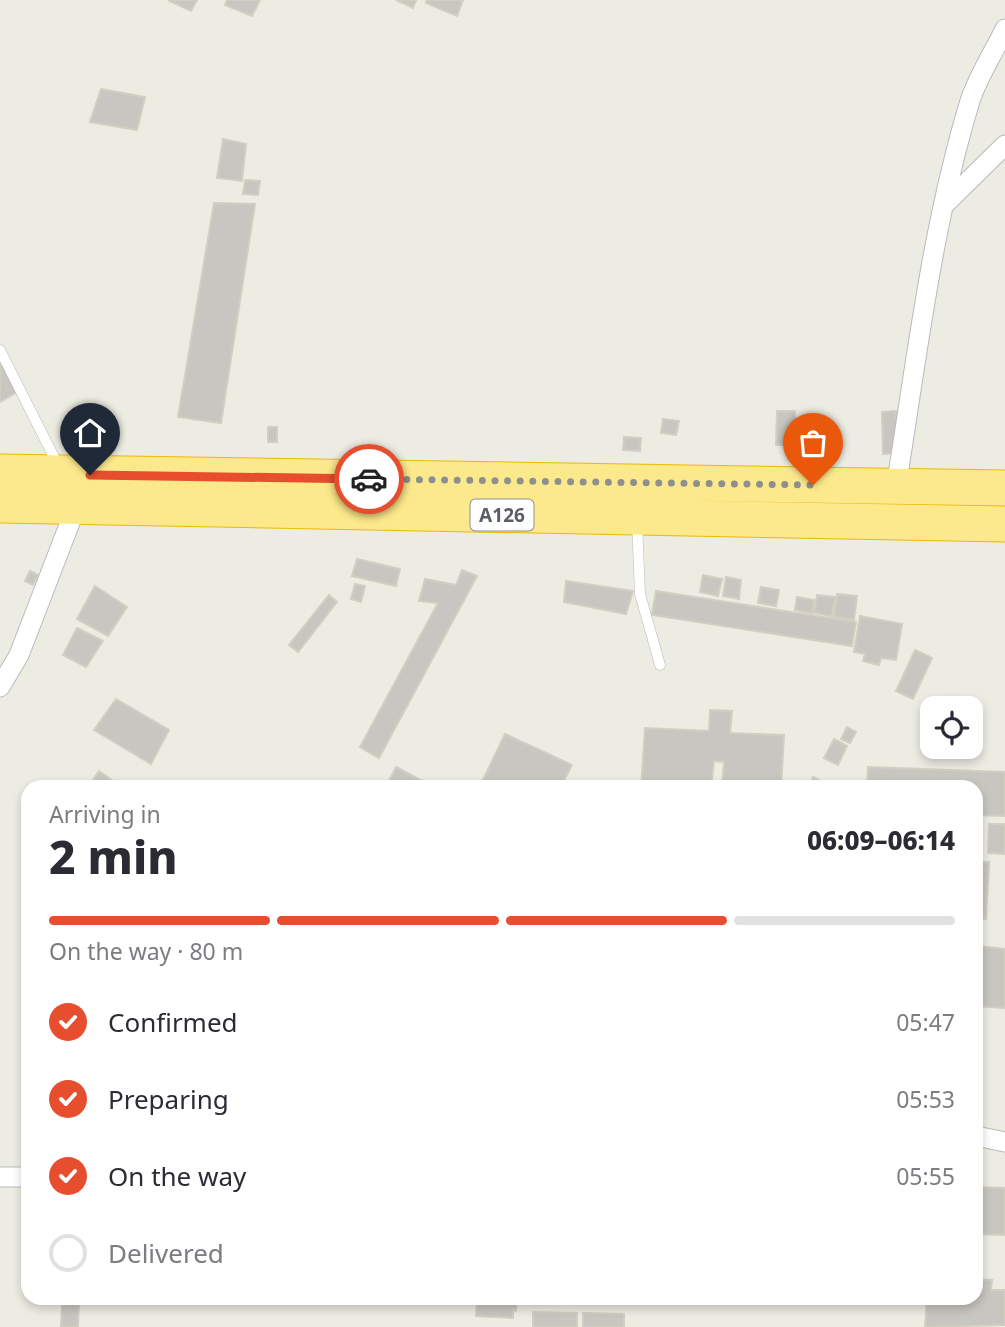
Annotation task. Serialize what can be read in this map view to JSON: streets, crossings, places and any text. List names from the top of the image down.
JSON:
{
  "streets": {
    "highway": ["A126"]
  },
  "page": {
    "heading": ["2 min", "Arriving in", "06:09–06:14"],
    "bar": "On the way · 80 m",
    "list": [
      ["Confirmed", "05:47"],
      ["Preparing", "05:53"],
      ["On the way", "05:55"],
      "Delivered"
    ]
  }
}
